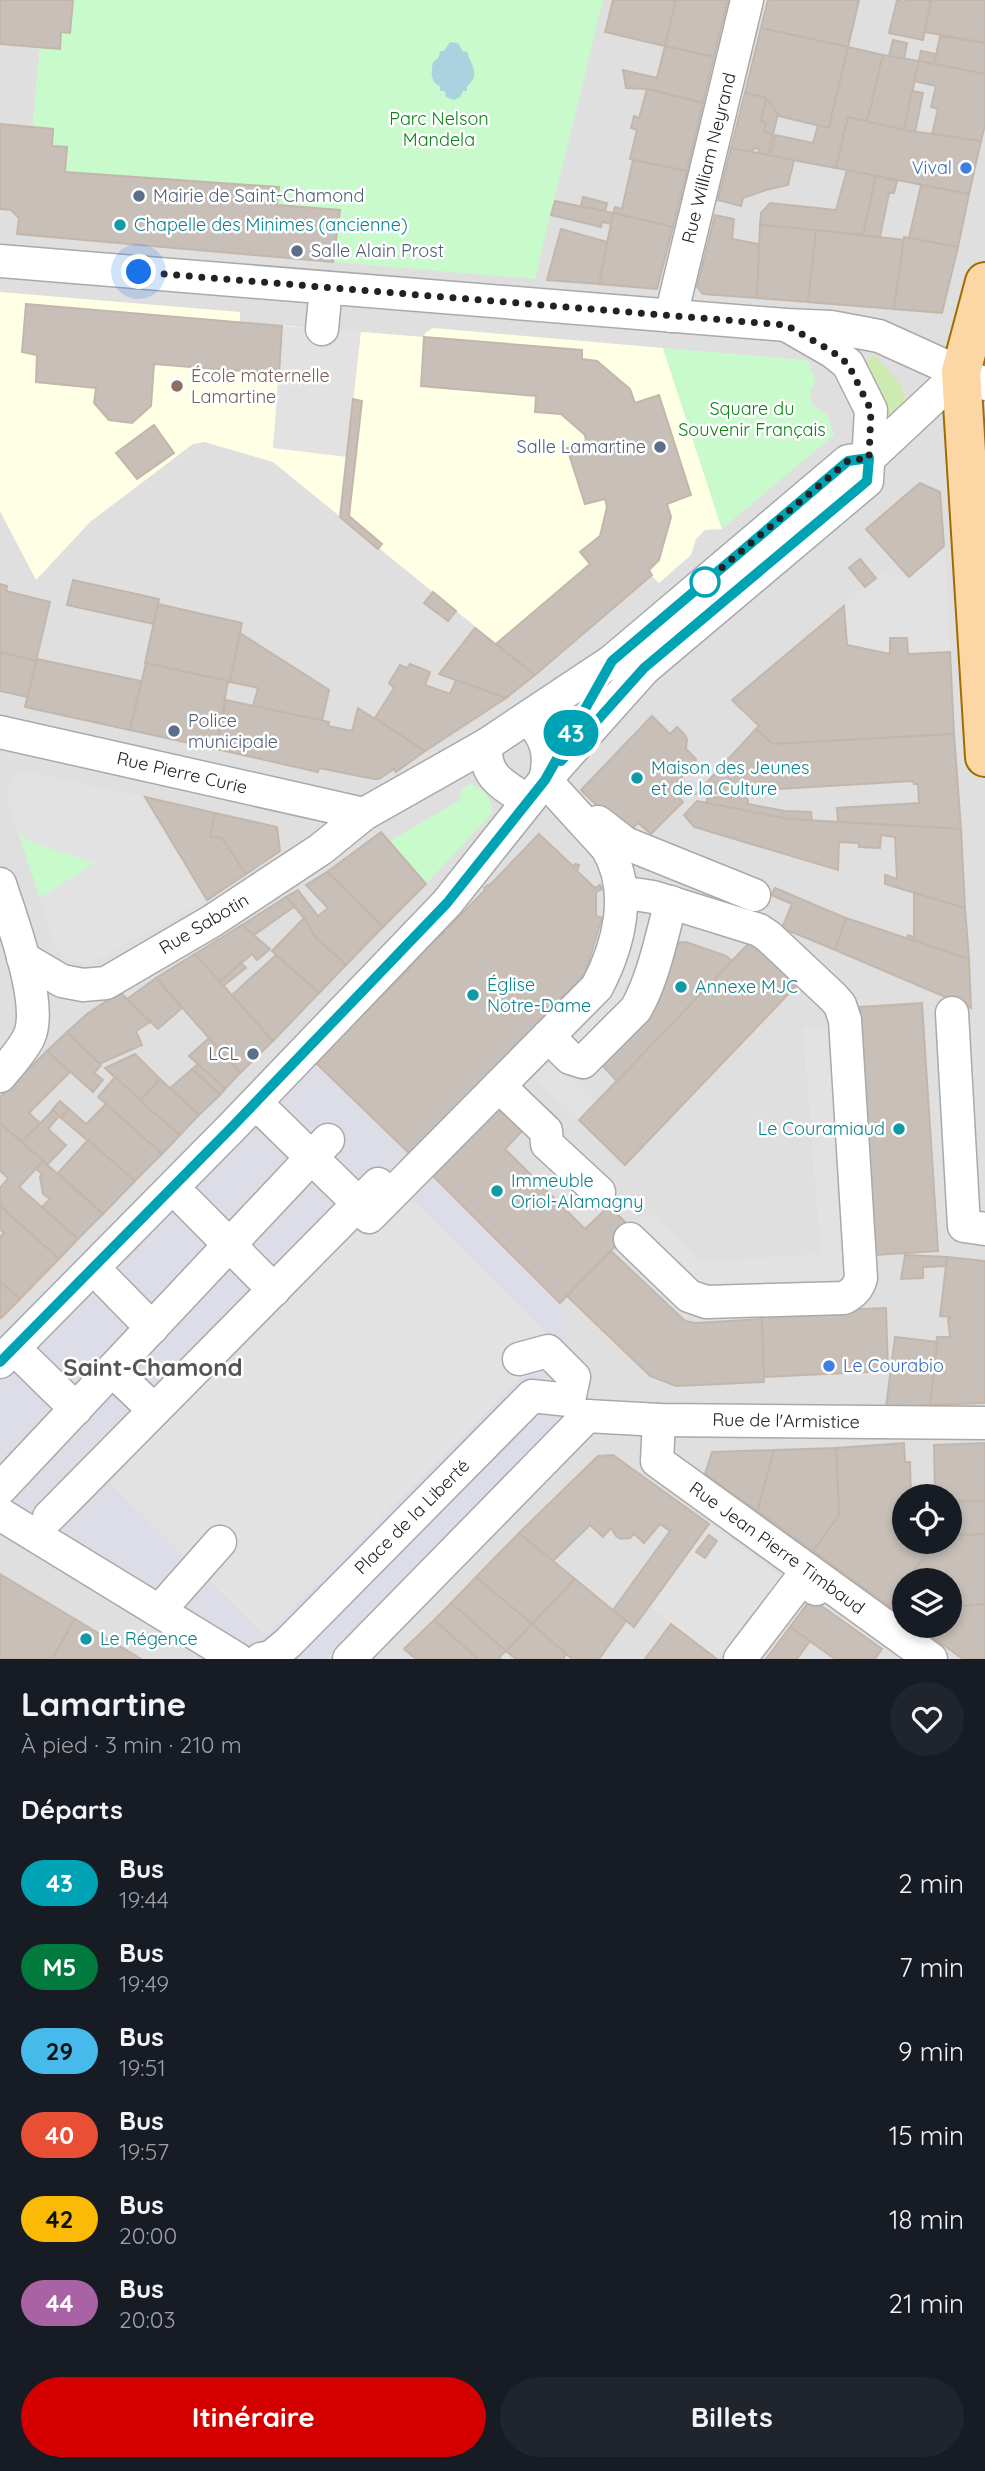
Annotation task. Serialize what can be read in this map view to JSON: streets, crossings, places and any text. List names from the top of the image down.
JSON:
{
  "streets": {
    "street": [
      "Rue William Neyrand",
      "Rue Pierre Curie",
      "Rue Sabotin",
      "Rue de l'Armistice",
      "Place de la Liberté",
      "Rue Jean Pierre Timbaud"
    ]
  },
  "crossings": [
    ["Rue Pierre Curie", "Rue Sabotin"],
    ["Rue de l'Armistice", "Place de la Liberté"],
    ["Rue de l'Armistice", "Rue Jean Pierre Timbaud"]
  ],
  "districts": ["Saint-Chamond"],
  "parks": ["Parc Nelson Mandela", "Square du Souvenir Français"],
  "places": [
    "Vival",
    "Mairie de Saint-Chamond",
    "Chapelle des Minimes (ancienne)",
    "Salle Alain Prost",
    "École maternelle Lamartine",
    "Salle Lamartine",
    "Police municipale",
    "Maison des Jeunes et de la Culture",
    "Annexe MJC",
    "Église Notre-Dame",
    "LCL",
    "Le Couramiaud",
    "Immeuble Oriol-Alamagny",
    "Le Courabio",
    "Le Régence"
  ],
  "lines": ["bus line 43"],
  "page": {
    "on_map": "43",
    "heading": [
      ["Lamartine", "À pied · 3 min · 210 m"],
      "Départs"
    ],
    "list": [
      {
        "mark": "43",
        "name": "Bus",
        "note": "19:44",
        "value": "2 min"
      },
      {
        "mark": "M5",
        "name": "Bus",
        "note": "19:49",
        "value": "7 min"
      },
      {
        "mark": "29",
        "name": "Bus",
        "note": "19:51",
        "value": "9 min"
      },
      {
        "mark": "40",
        "name": "Bus",
        "note": "19:57",
        "value": "15 min"
      },
      {
        "mark": "42",
        "name": "Bus",
        "note": "20:00",
        "value": "18 min"
      },
      {
        "mark": "44",
        "name": "Bus",
        "note": "20:03",
        "value": "21 min"
      }
    ],
    "buttons": ["Itinéraire", "Billets"]
  }
}
